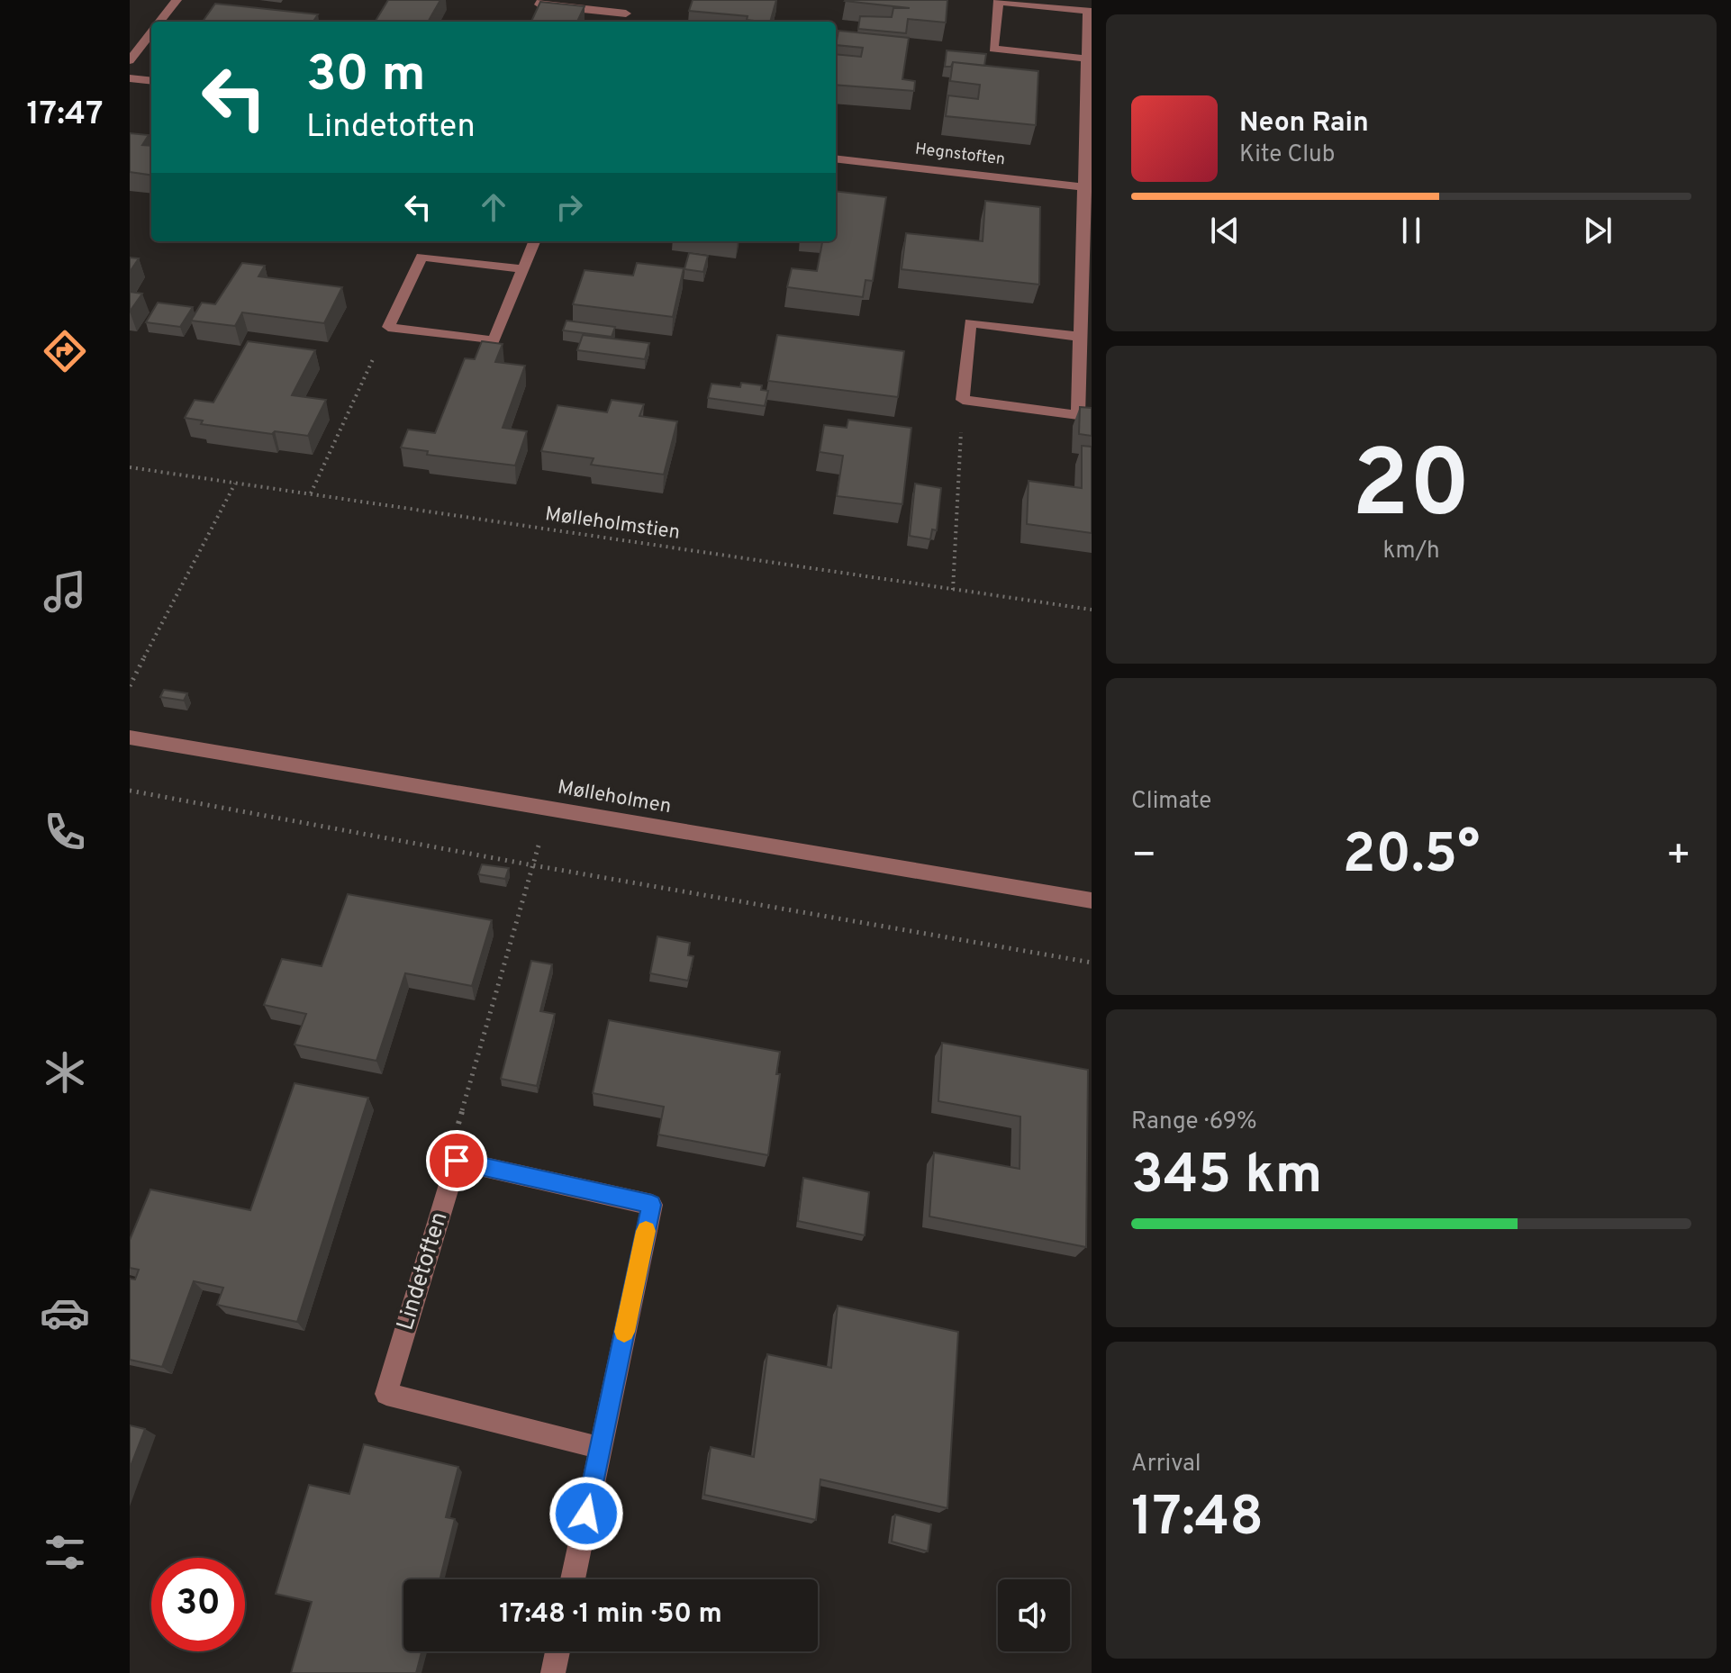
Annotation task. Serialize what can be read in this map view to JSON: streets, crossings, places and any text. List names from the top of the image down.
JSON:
{
  "streets": {
    "street": ["Hegnstoften", "Mølleholmen", "Lindetoften"],
    "path": ["Mølleholmstien"]
  },
  "page": {
    "tabs": "17:47",
    "turn": ["30 m", "Lindetoften"],
    "song": ["Neon Rain", "Kite Club"],
    "tile": [
      ["20", "km/h"],
      "Climate",
      ["Range · 69%", "345 km"],
      ["Arrival", "17:48"]
    ],
    "heat": ["−", "20.5°", "+"],
    "limit": "30",
    "trip": "17:48 · 1 min · 50 m"
  }
}
